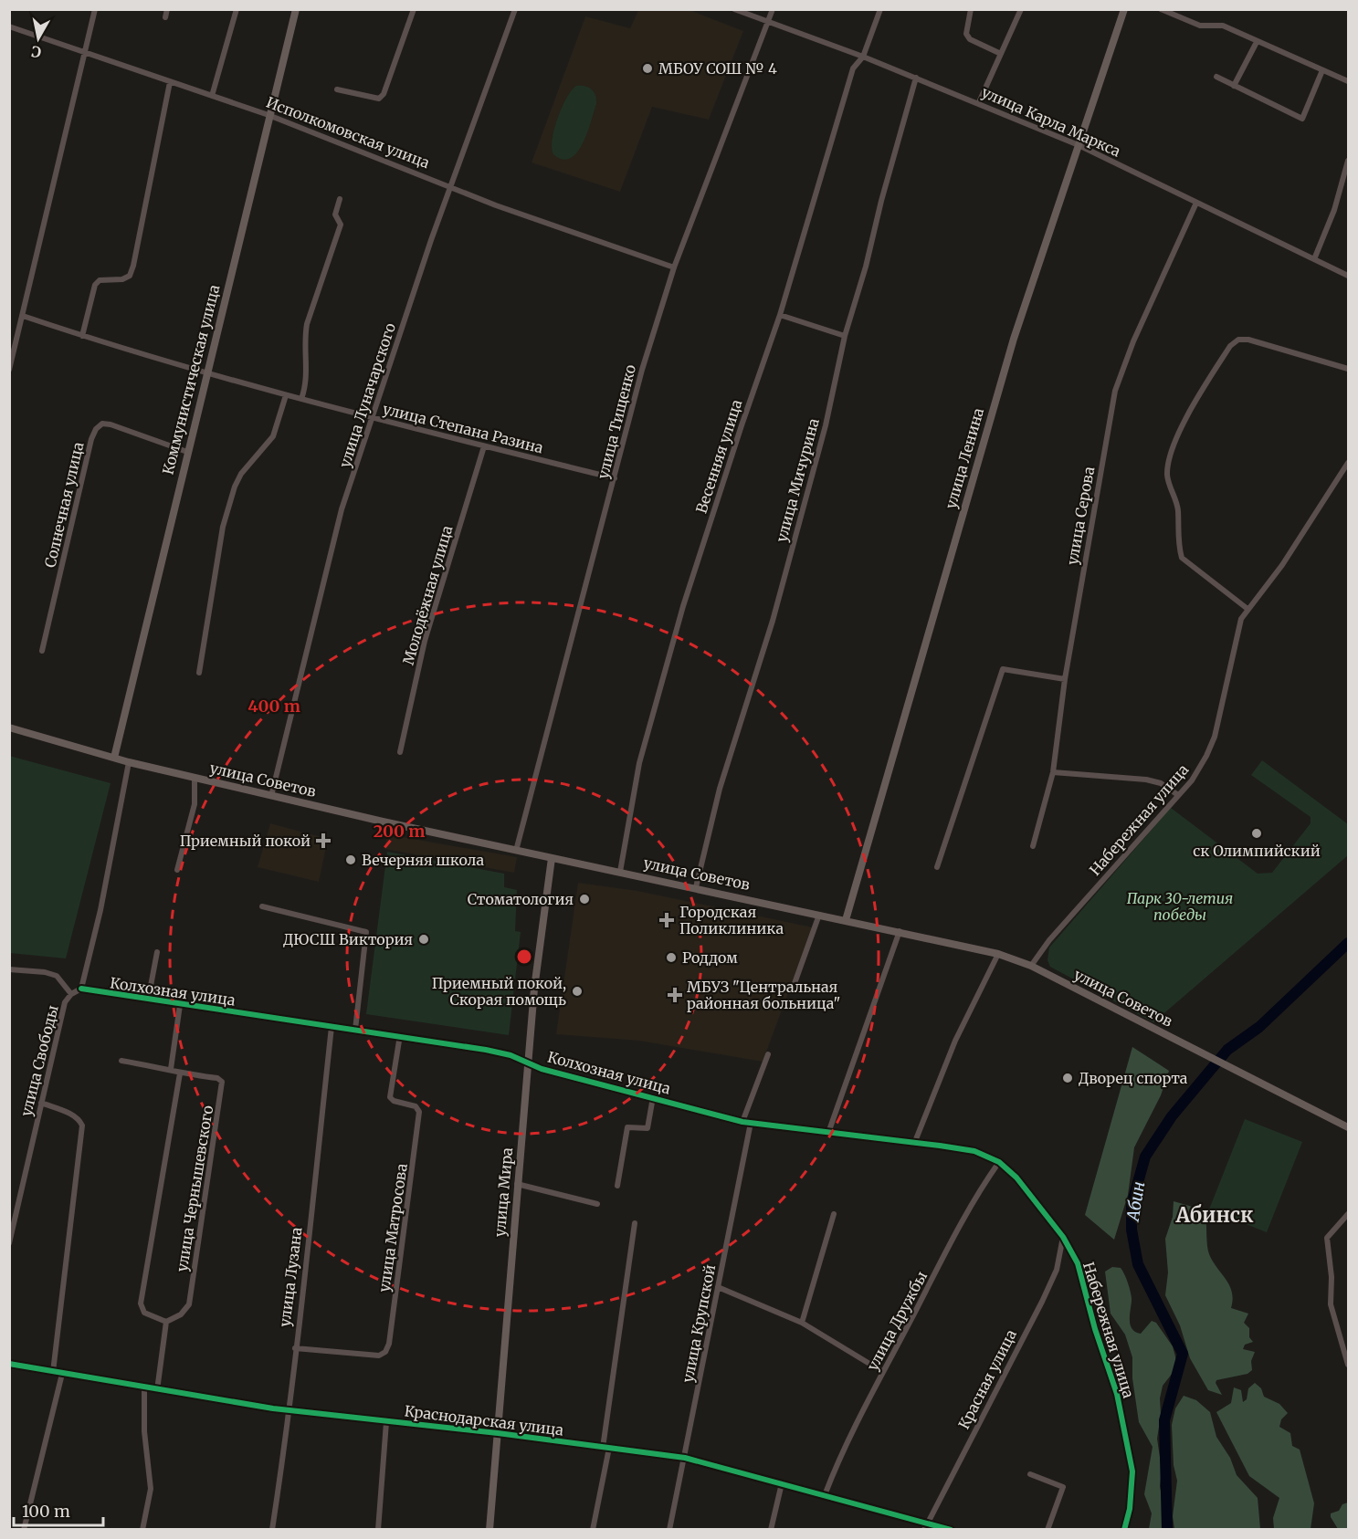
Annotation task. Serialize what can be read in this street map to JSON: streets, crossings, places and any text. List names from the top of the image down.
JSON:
{
  "streets": {
    "main road": [
      "Коммунистическая улица",
      "улица Ленина",
      "улица Советов",
      "улица Мира"
    ],
    "street": [
      "улица Карла Маркса",
      "Исполкомовская улица",
      "улица Луначарского",
      "улица Тищенко",
      "улица Степана Разина",
      "Весенняя улица",
      "улица Мичурина",
      "Солнечная улица",
      "улица Серова",
      "Молодёжная улица",
      "Набережная улица",
      "Колхозная улица",
      "улица Свободы",
      "улица Чернышевского",
      "улица Матросова",
      "улица Лузана",
      "улица Дружбы",
      "улица Крупской",
      "Красная улица",
      "Краснодарская улица"
    ]
  },
  "crossings": [
    ["улица Карла Маркса", "улица Тищенко"],
    ["улица Карла Маркса", "Весенняя улица"],
    ["улица Карла Маркса", "улица Ленина"],
    ["улица Карла Маркса", "улица Мичурина"],
    ["улица Карла Маркса", "улица Серова"],
    ["Исполкомовская улица", "Коммунистическая улица"],
    ["Исполкомовская улица", "улица Луначарского"],
    ["Исполкомовская улица", "улица Тищенко"],
    ["Коммунистическая улица", "улица Степана Разина"],
    ["Коммунистическая улица", "Солнечная улица"],
    ["Коммунистическая улица", "улица Советов"],
    ["улица Луначарского", "улица Степана Разина"],
    ["улица Луначарского", "улица Советов"],
    ["улица Тищенко", "улица Степана Разина"],
    ["улица Тищенко", "улица Советов"],
    ["улица Степана Разина", "Молодёжная улица"],
    ["Весенняя улица", "улица Советов"],
    ["улица Ленина", "улица Советов"],
    ["улица Мичурина", "улица Советов"],
    ["улица Советов", "Набережная улица"],
    ["улица Советов", "улица Мира"],
    ["Набережная улица", "Колхозная улица"],
    ["Набережная улица", "Красная улица"],
    ["Колхозная улица", "улица Свободы"],
    ["Колхозная улица", "улица Мира"],
    ["Колхозная улица", "улица Матросова"],
    ["Колхозная улица", "улица Лузана"],
    ["Колхозная улица", "улица Дружбы"],
    ["Колхозная улица", "улица Крупской"],
    ["Колхозная улица", "Красная улица"],
    ["улица Мира", "Краснодарская улица"],
    ["улица Матросова", "улица Лузана"],
    ["улица Лузана", "Краснодарская улица"],
    ["улица Дружбы", "Краснодарская улица"],
    ["улица Крупской", "Краснодарская улица"],
    ["Красная улица", "Краснодарская улица"]
  ],
  "districts": ["Абинск"],
  "water": ["Абин"],
  "parks": ["Парк 30-летия победы"],
  "places": {
    "other": [
      "МБОУ СОШ № 4",
      "ск Олимпийский",
      "Вечерняя школа",
      "Стоматология",
      "ДЮСШ Виктория",
      "Роддом",
      "Приемный покой, Скорая помощь",
      "Дворец спорта"
    ],
    "health": ["Приемный покой", "Городская Поликлиника", "МБУЗ \"Центральная районная больница\""]
  },
  "scale_bar": "100 m",
  "north": "bottom",
  "rings": ["400 m", "200 m"]
}
